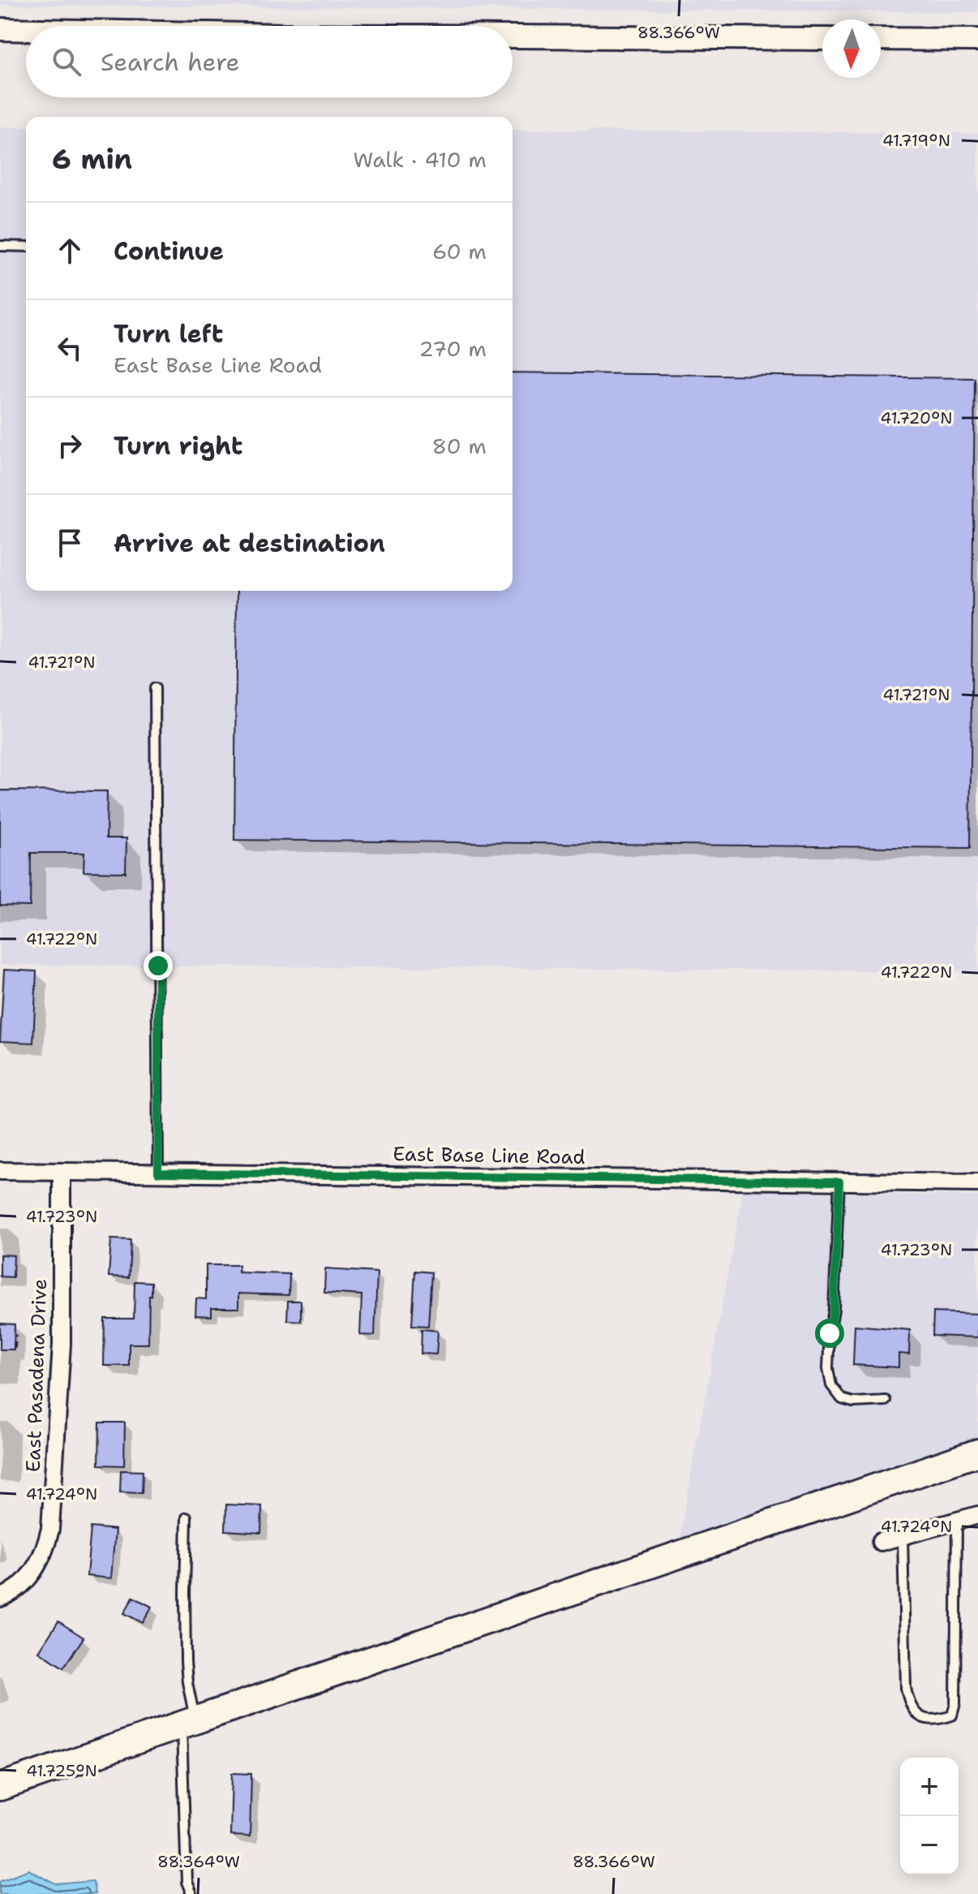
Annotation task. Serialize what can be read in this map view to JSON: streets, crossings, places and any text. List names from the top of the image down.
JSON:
{
  "streets": {
    "street": ["East Base Line Road", "East Pasadena Drive"]
  },
  "crossings": [
    ["East Base Line Road", "East Pasadena Drive"]
  ],
  "north": "bottom",
  "page": {
    "search": "Search here",
    "heading": ["6 min", "Walk · 410 m"],
    "list": [
      ["Continue", "60 m"],
      ["Turn left", "East Base Line Road", "270 m"],
      ["Turn right", "80 m"],
      "Arrive at destination"
    ],
    "map_buttons": ["+", "−"]
  },
  "coordinates": [
    "88.366°W",
    "41.719°N",
    "41.720°N",
    "41.721°N",
    "41.722°N",
    "41.723°N",
    "41.724°N",
    "41.725°N",
    "88.364°W"
  ]
}
